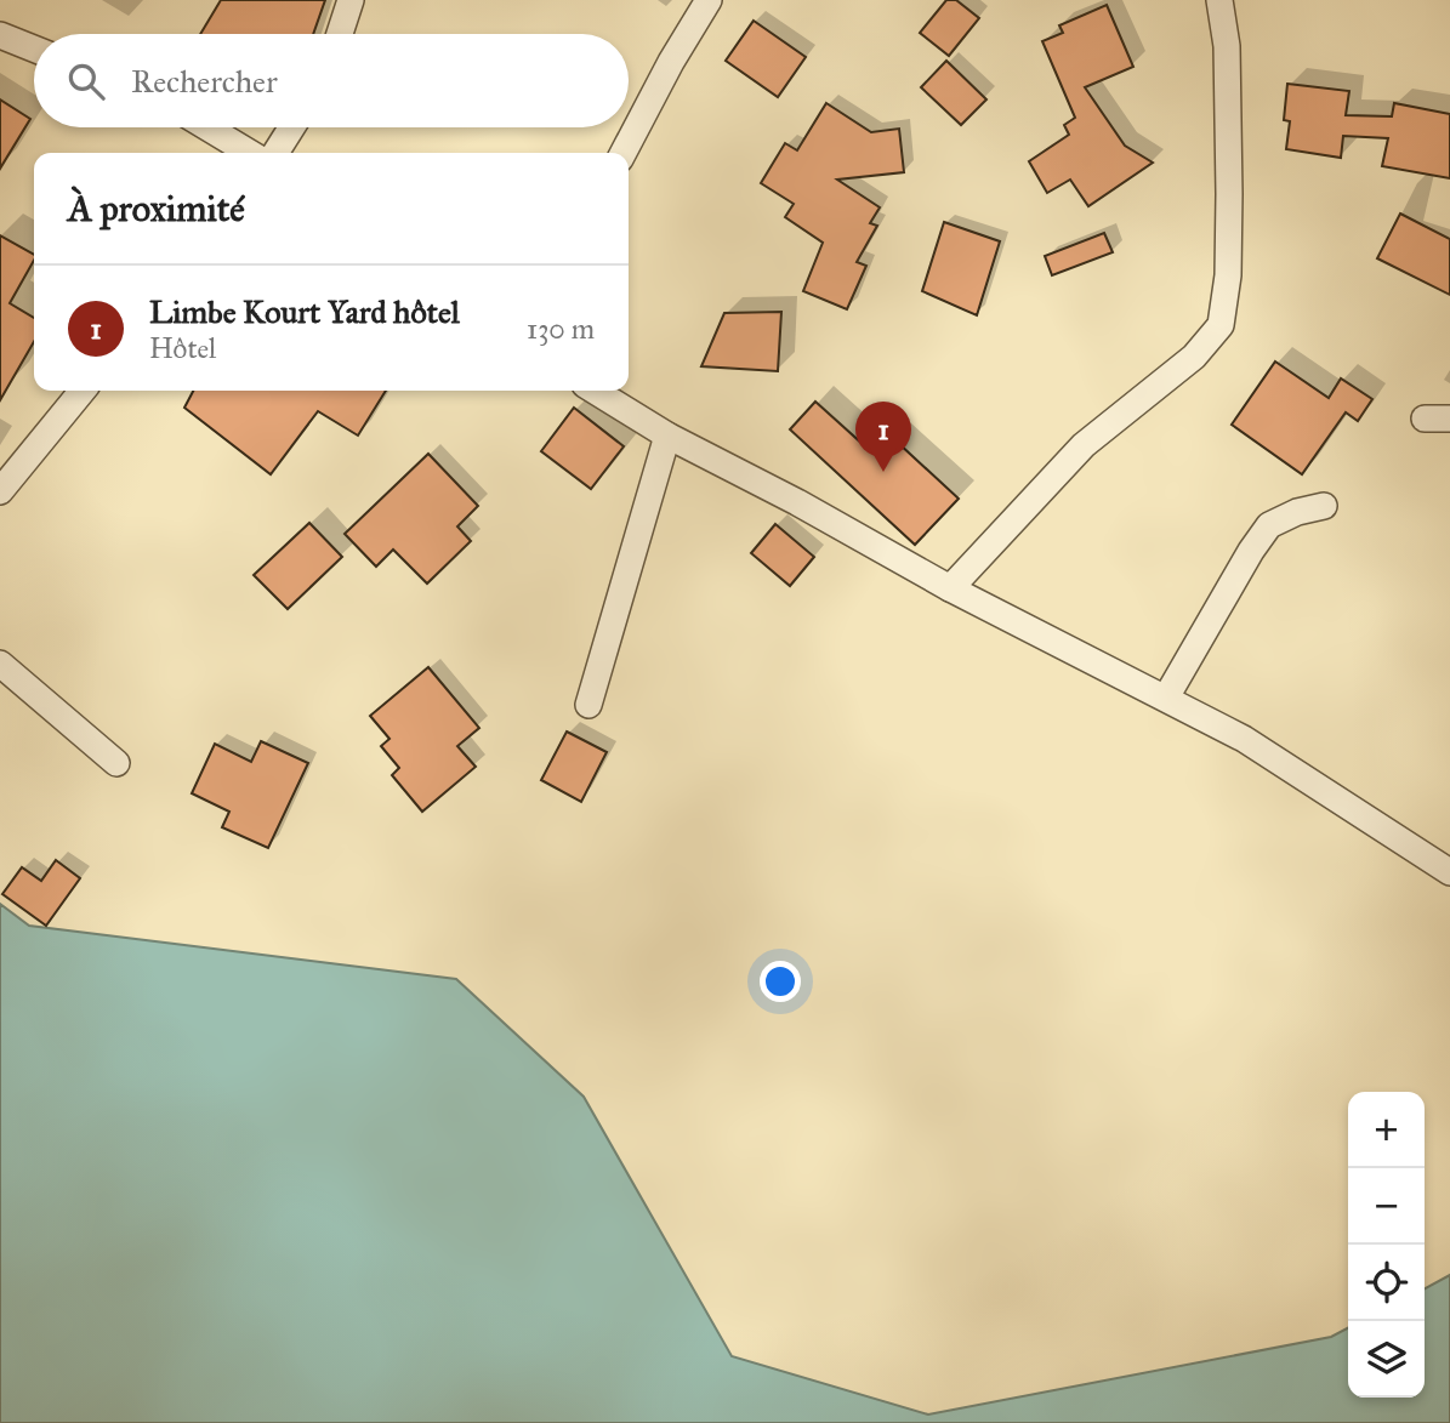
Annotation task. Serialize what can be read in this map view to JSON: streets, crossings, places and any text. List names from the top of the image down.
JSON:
{
  "page": {
    "search": "Rechercher",
    "heading": "À proximité",
    "list": [
      {
        "mark": "1",
        "name": "Limbe Kourt Yard hôtel",
        "note": "Hôtel",
        "value": "130 m"
      }
    ],
    "pins": "1",
    "map_buttons": ["+", "−"]
  }
}
